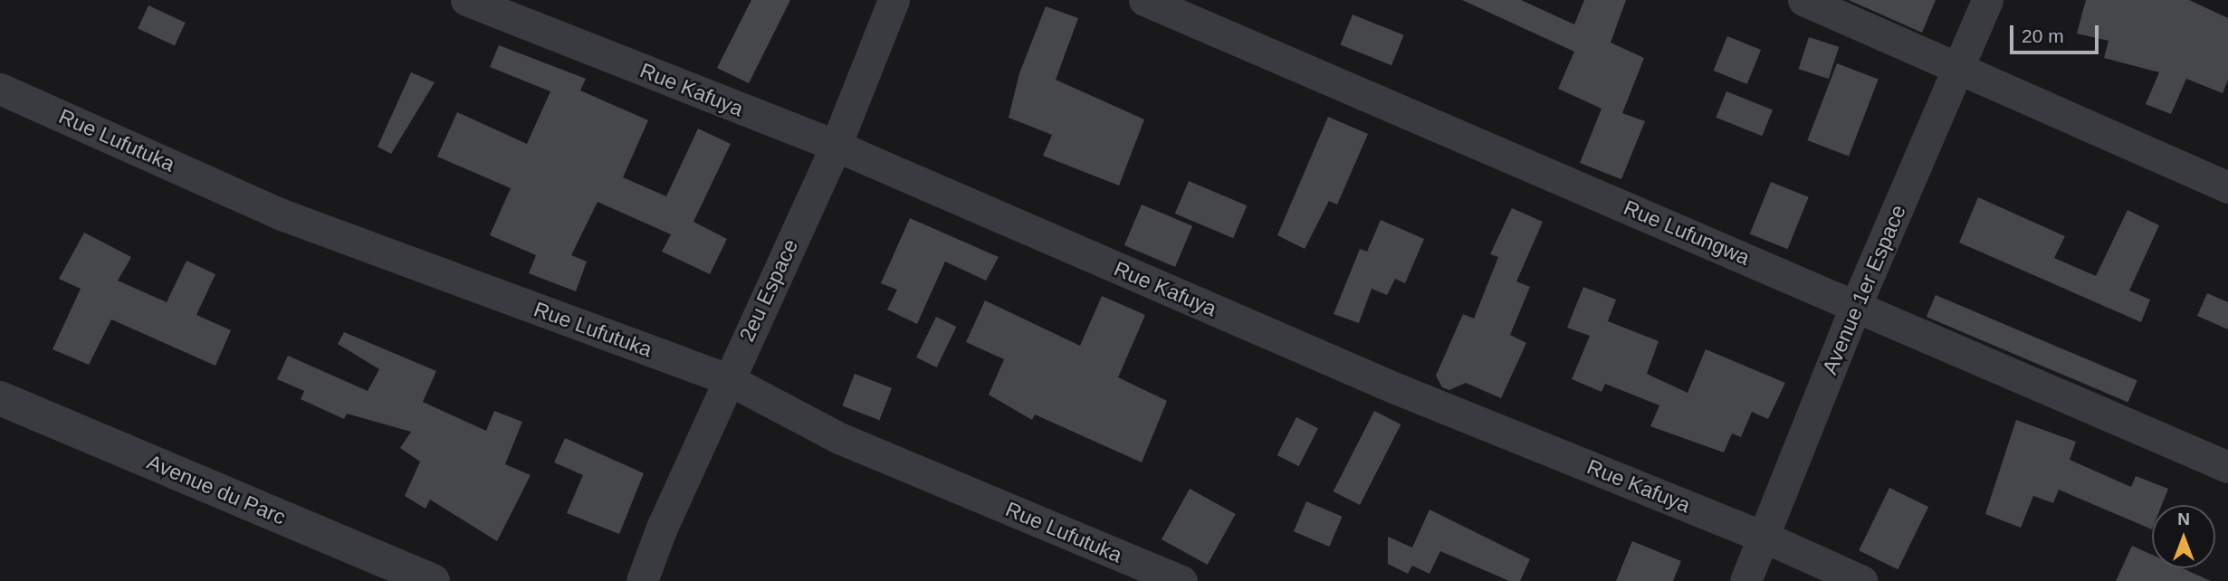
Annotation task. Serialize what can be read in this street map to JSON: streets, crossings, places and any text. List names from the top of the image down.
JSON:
{
  "streets": {
    "street": [
      "Rue Kafuya",
      "Rue Lufutuka",
      "Rue Lufungwa",
      "Avenue 1er Espace",
      "2eu Espace",
      "Avenue du Parc"
    ]
  },
  "crossings": [
    ["Rue Kafuya", "Avenue 1er Espace"],
    ["Rue Kafuya", "2eu Espace"],
    ["Rue Lufutuka", "2eu Espace"],
    ["Rue Lufungwa", "Avenue 1er Espace"]
  ],
  "scale_bar": "20 m",
  "north": "top"
}
